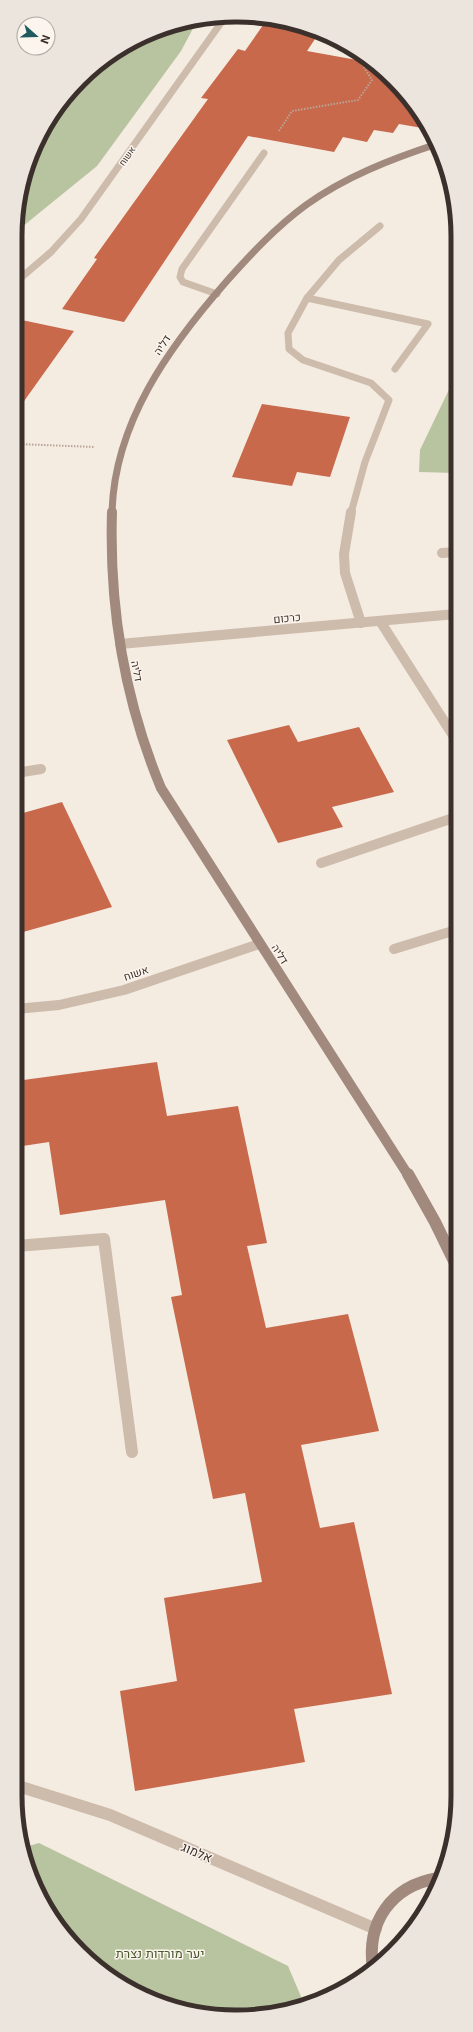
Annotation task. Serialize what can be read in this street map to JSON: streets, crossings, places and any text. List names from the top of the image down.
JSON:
{
  "streets": {
    "street": [
      "אשוח",
      "דליה",
      "כרכום",
      "אלמוג"
    ]
  },
  "crossings": [
    ["אשוח", "דליה"],
    ["דליה", "כרכום"]
  ],
  "parks": ["יער מורדות נצרת"],
  "north": "right"
}
